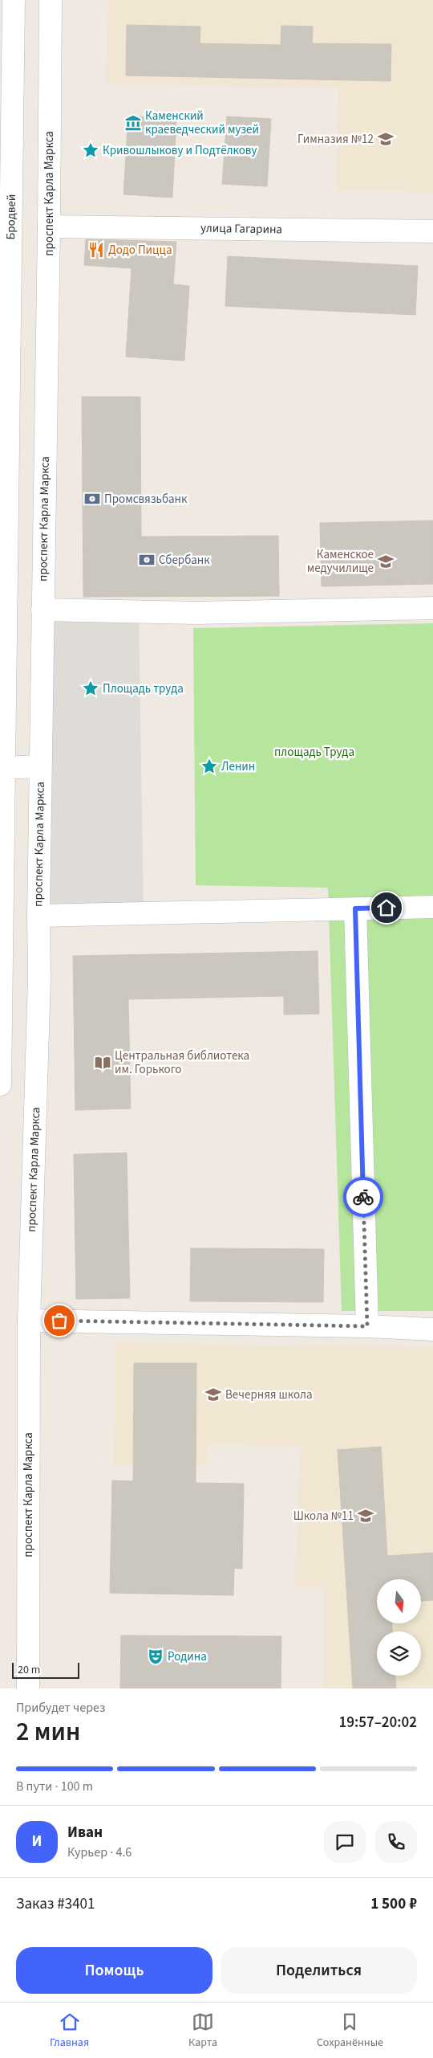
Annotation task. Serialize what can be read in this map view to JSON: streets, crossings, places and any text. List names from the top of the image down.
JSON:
{
  "streets": {
    "street": ["проспект Карла Маркса", "Бродвей", "улица Гагарина"]
  },
  "crossings": [
    ["проспект Карла Маркса", "улица Гагарина"]
  ],
  "parks": ["площадь Труда"],
  "places": {
    "museum": ["Каменский краеведческий музей"],
    "school or university": [
      "Гимназия №12",
      "Каменское медучилище",
      "Вечерняя школа",
      "Школа №11"
    ],
    "place": ["Кривошлыкову и Подтёлкову", "Площадь труда", "Ленин"],
    "restaurant": ["Додо Пицца"],
    "bank": ["Промсвязьбанк", "Сбербанк"],
    "library": ["Центральная библиотека им. Горького"],
    "theatre": ["Родина"]
  },
  "scale_bar": "20 m",
  "north": "bottom",
  "page": {
    "scale": "20 m",
    "heading": ["2 мин", "Прибудет через", "19:57–20:02"],
    "panel": [
      "Иван",
      "Курьер · 4.6",
      "Заказ #3401",
      "1 500 ₽"
    ],
    "bar": "В пути · 100 m",
    "round": "И",
    "buttons": ["Помощь", "Поделиться"],
    "tabs": ["Главная", "Карта", "Сохранённые"]
  }
}
